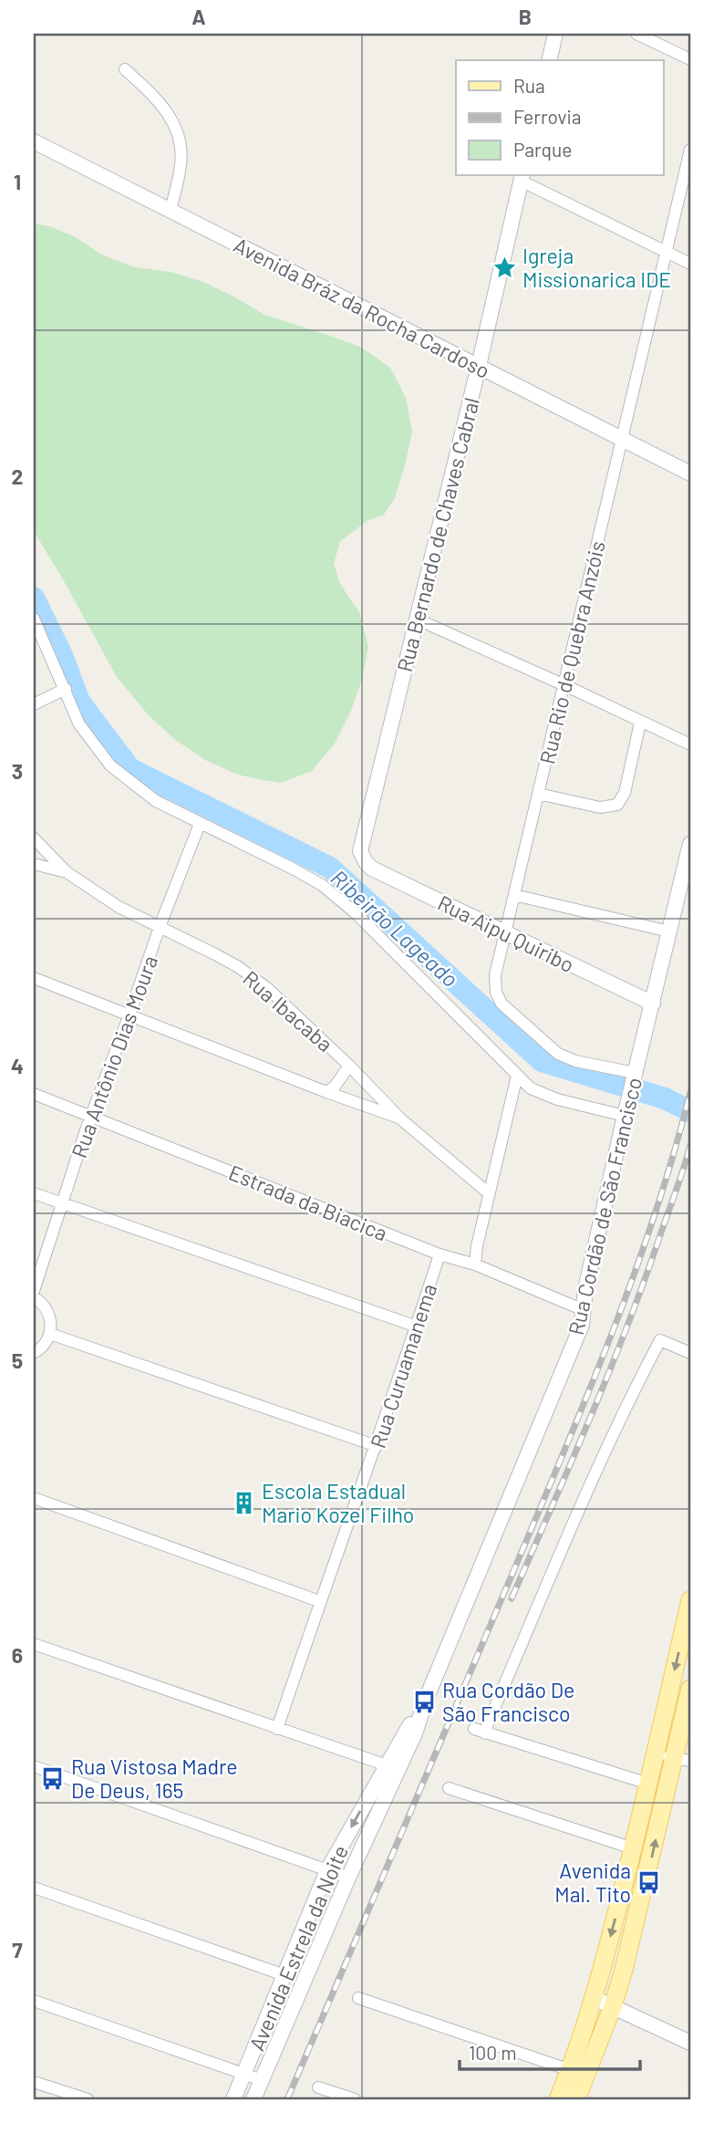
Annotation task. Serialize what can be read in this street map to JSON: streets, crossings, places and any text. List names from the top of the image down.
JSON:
{
  "streets": {
    "street": [
      "Avenida Bráz da Rocha Cardoso",
      "Rua Bernardo de Chaves Cabral",
      "Rua Rio de Quebra Anzóis",
      "Rua Aipu Quiribo",
      "Rua Ibacaba",
      "Rua Antônio Dias Moura",
      "Estrada da Biacica",
      "Rua Cordão de São Francisco",
      "Rua Curuamanema",
      "Avenida Estrela da Noite"
    ]
  },
  "crossings": [
    ["Avenida Bráz da Rocha Cardoso", "Rua Bernardo de Chaves Cabral"],
    ["Avenida Bráz da Rocha Cardoso", "Rua Rio de Quebra Anzóis"],
    ["Rua Bernardo de Chaves Cabral", "Rua Aipu Quiribo"],
    ["Rua Rio de Quebra Anzóis", "Rua Aipu Quiribo"],
    ["Rua Rio de Quebra Anzóis", "Rua Cordão de São Francisco"],
    ["Rua Aipu Quiribo", "Rua Cordão de São Francisco"],
    ["Rua Ibacaba", "Rua Antônio Dias Moura"],
    ["Rua Antônio Dias Moura", "Estrada da Biacica"],
    ["Estrada da Biacica", "Rua Cordão de São Francisco"],
    ["Estrada da Biacica", "Rua Curuamanema"],
    ["Rua Cordão de São Francisco", "Avenida Estrela da Noite"]
  ],
  "water": ["Ribeirão Lageado"],
  "places": {
    "place": ["Igreja Missionarica IDE"],
    "building": ["Escola Estadual Mario Kozel Filho"],
    "bus stop": ["Rua Cordão De São Francisco", "Rua Vistosa Madre De Deus, 165", "Avenida Mal. Tito"]
  },
  "legend": ["Rua", "Ferrovia", "Parque"],
  "scale_bar": "100 m",
  "grid": {
    "columns": ["A", "B"],
    "rows": [
      "1",
      "2",
      "3",
      "4",
      "5",
      "6",
      "7"
    ]
  }
}
